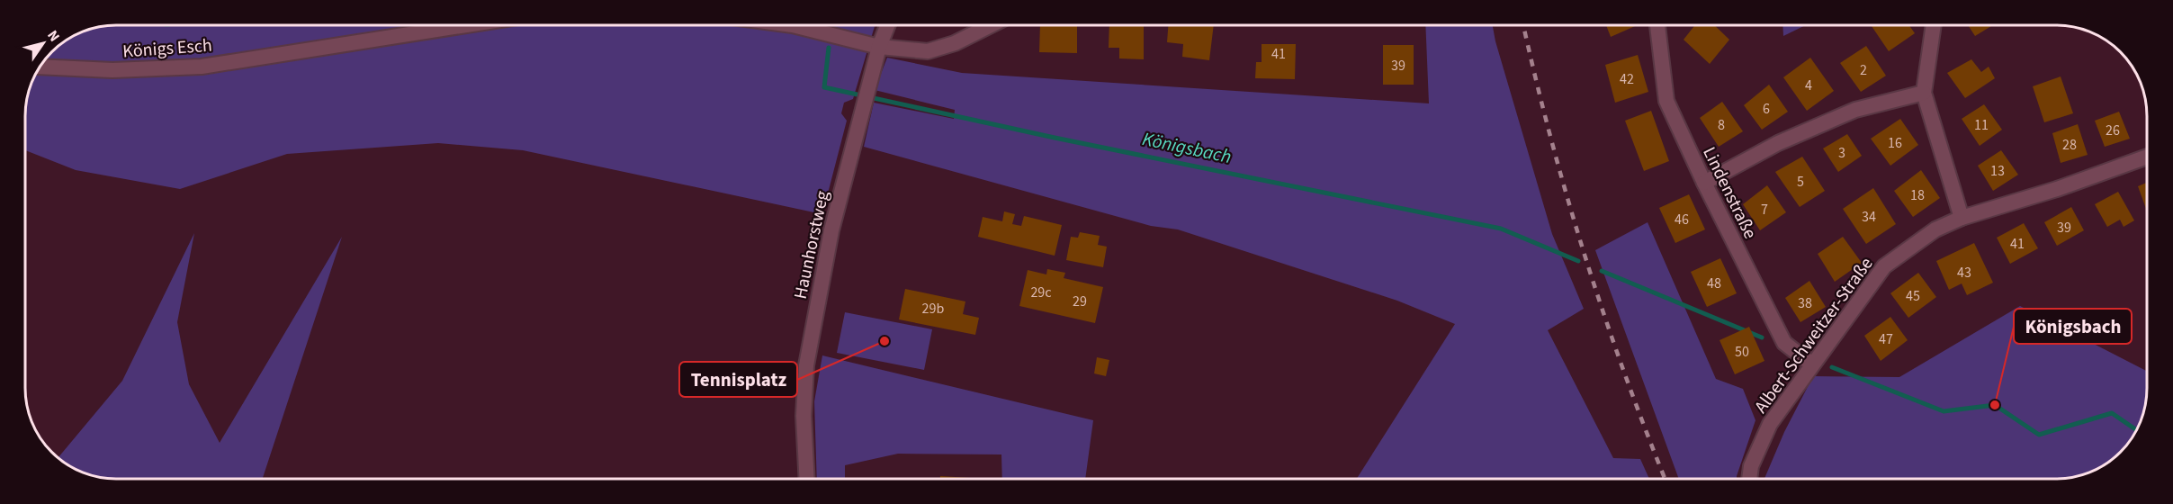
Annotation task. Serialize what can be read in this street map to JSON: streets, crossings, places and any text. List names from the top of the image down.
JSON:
{
  "streets": {
    "street": [
      "Königs Esch",
      "Lindenstraße",
      "Haunhorstweg",
      "Albert-Schweitzer-Straße"
    ]
  },
  "crossings": [
    ["Lindenstraße", "Albert-Schweitzer-Straße"]
  ],
  "water": ["Königsbach"],
  "places": ["Tennisplatz", "Königsbach"],
  "house_numbers": [
    "41",
    "39",
    "2",
    "42",
    "4",
    "6",
    "8",
    "11",
    "26",
    "16",
    "28",
    "3",
    "13",
    "5",
    "18",
    "7",
    "34",
    "46",
    "39",
    "41",
    "43",
    "48",
    "29c",
    "45",
    "29",
    "38",
    "29b",
    "47",
    "50"
  ],
  "north": "top right"
}
